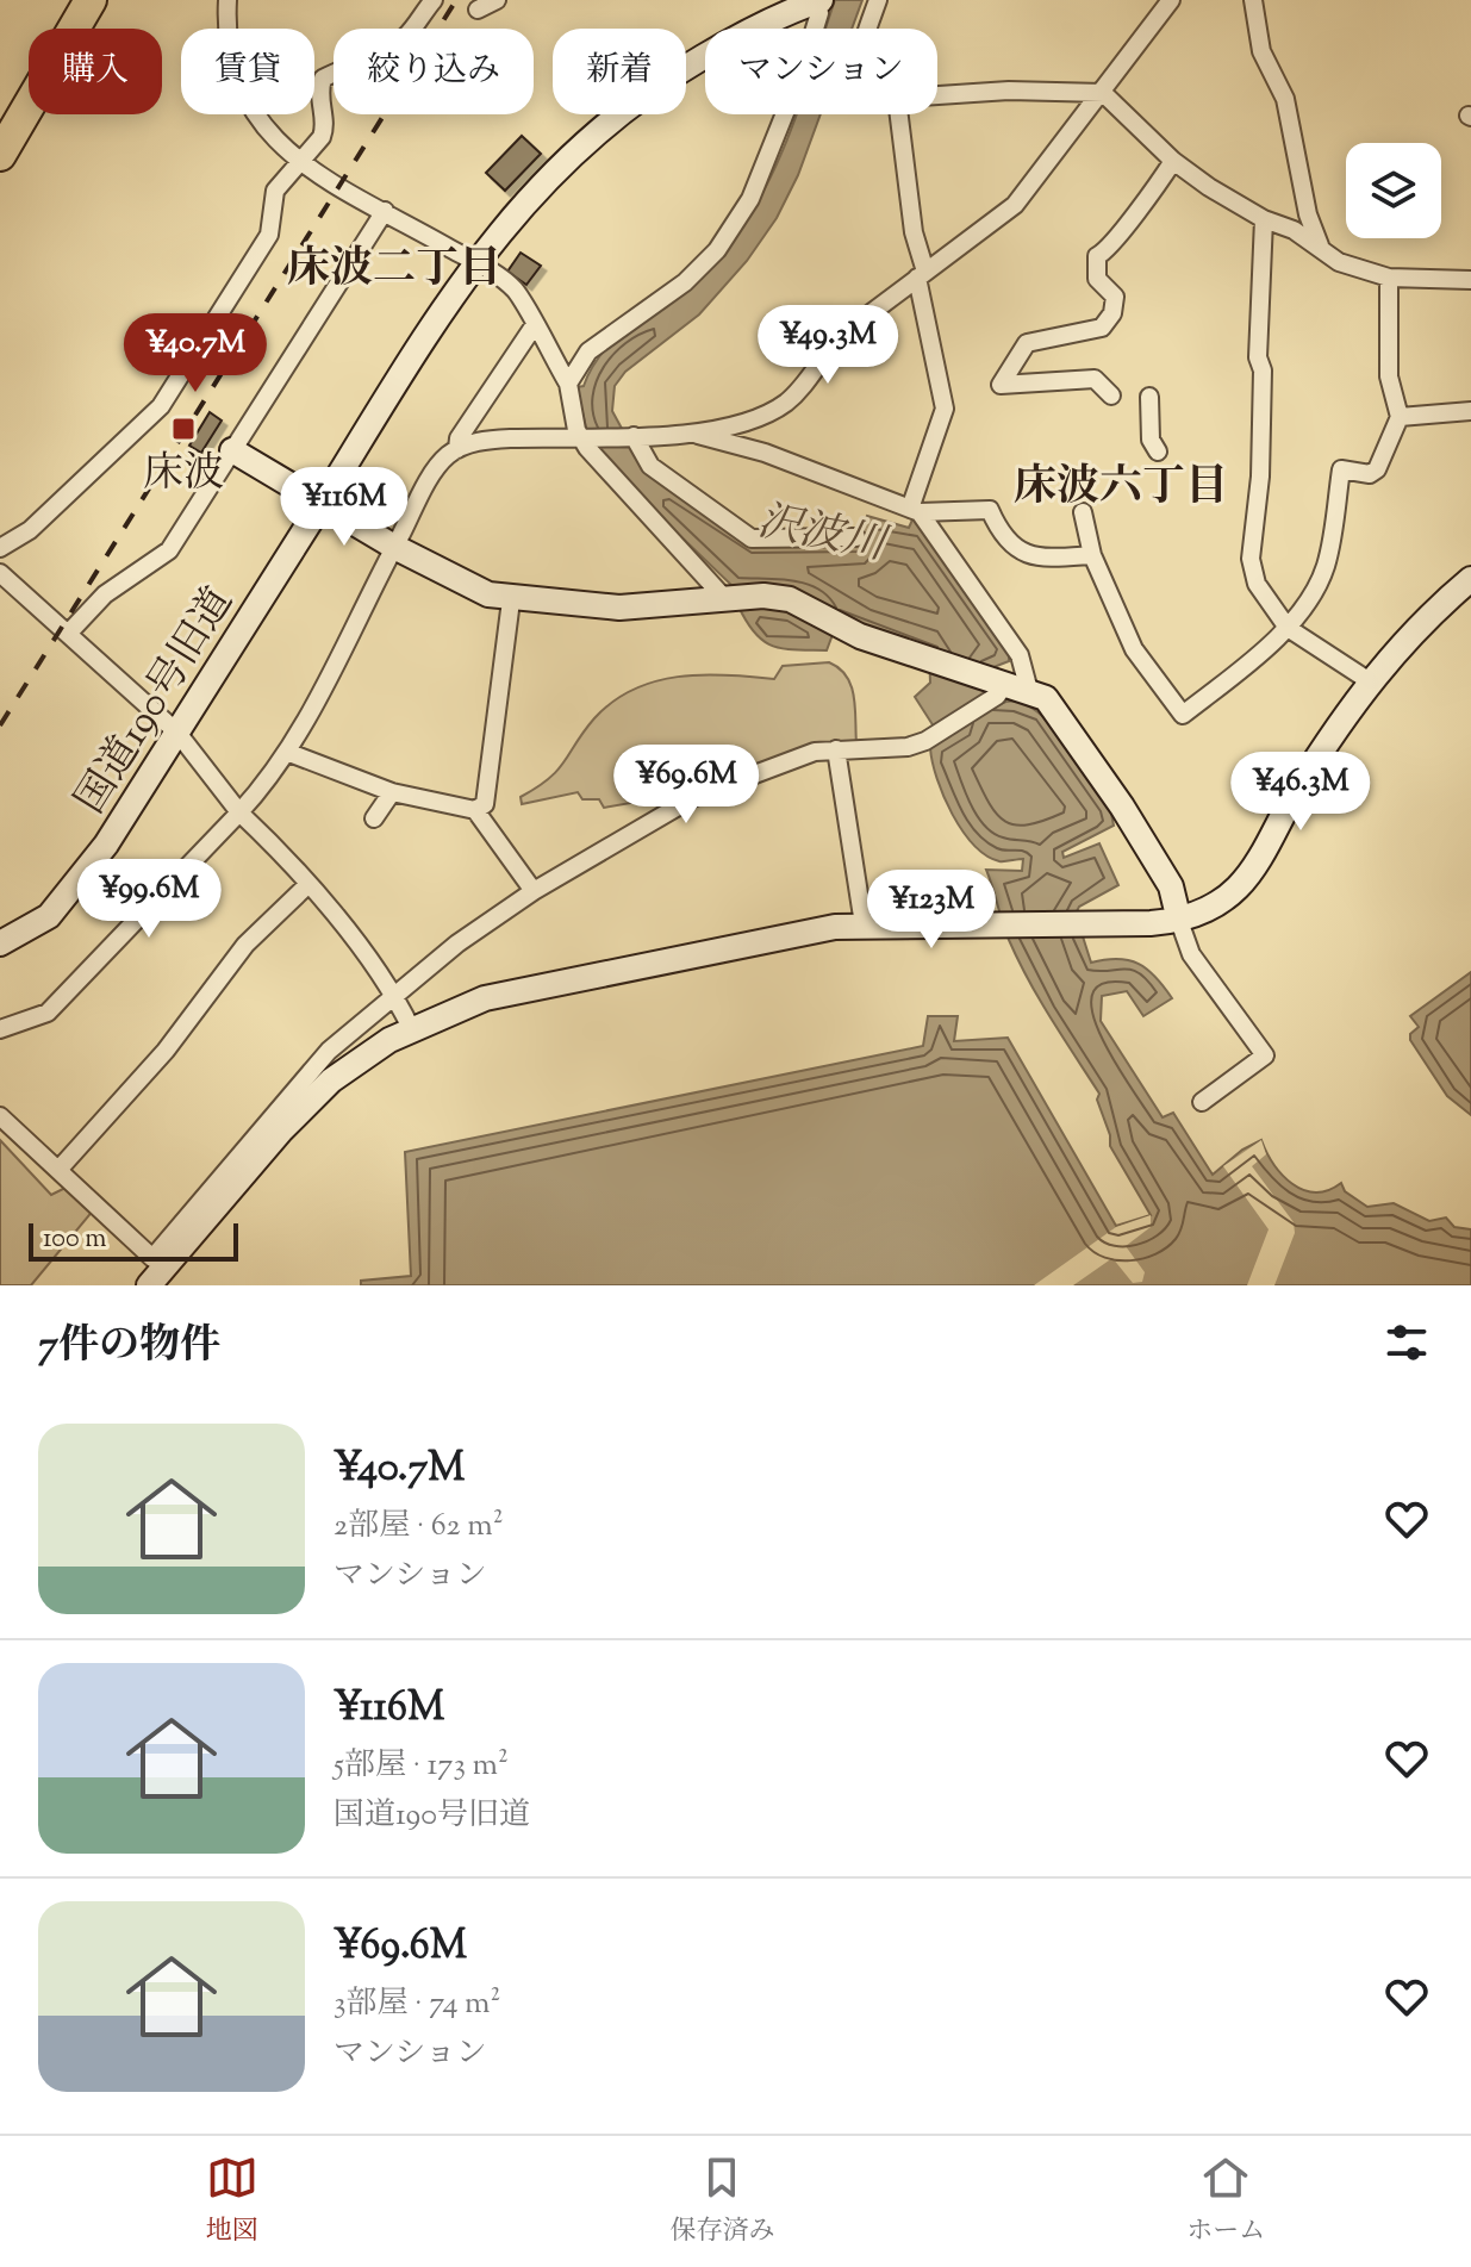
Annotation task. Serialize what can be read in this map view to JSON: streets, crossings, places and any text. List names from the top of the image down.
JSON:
{
  "streets": {
    "street": ["国道190号旧道"]
  },
  "districts": ["床波二丁目", "床波六丁目"],
  "water": ["沢波川"],
  "places": {
    "transit": ["床波"]
  },
  "scale_bar": "100 m",
  "page": {
    "chip": [
      "購入",
      "賃貸",
      "絞り込み",
      "新着",
      "マンション"
    ],
    "price": [
      "¥49.3M",
      "¥40.7M",
      "¥116M",
      "¥69.6M",
      "¥46.3M",
      "¥99.6M",
      "¥123M"
    ],
    "scale": "100 m",
    "heading": "7件の物件",
    "list": [
      {
        "name": "¥40.7M",
        "note": "2部屋 · 62 m² · マンション"
      },
      {
        "name": "¥116M",
        "note": "5部屋 · 173 m² · 国道190号旧道"
      },
      {
        "name": "¥69.6M",
        "note": "3部屋 · 74 m² · マンション"
      }
    ],
    "tabs": ["地図", "保存済み", "ホーム"]
  }
}
